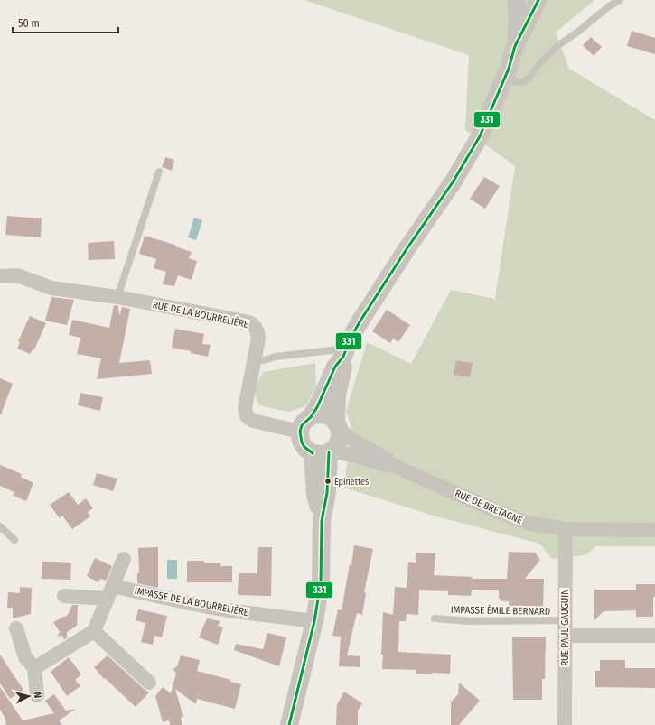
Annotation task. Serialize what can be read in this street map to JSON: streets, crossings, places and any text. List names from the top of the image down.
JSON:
{
  "streets": {
    "street": [
      "RUE DE LA BOURRELIÈRE",
      "RUE DE BRETAGNE",
      "IMPASSE DE LA BOURRELIÈRE",
      "RUE PAUL GAUGUIN"
    ],
    "lane": ["IMPASSE ÉMILE BERNARD"]
  },
  "crossings": [
    ["RUE DE LA BOURRELIÈRE", "RUE DE BRETAGNE"],
    ["RUE DE BRETAGNE", "RUE PAUL GAUGUIN"],
    ["IMPASSE ÉMILE BERNARD", "RUE PAUL GAUGUIN"]
  ],
  "places": ["Epinettes"],
  "lines": ["transit line 331"],
  "scale_bar": "50 m",
  "north": "right"
}
